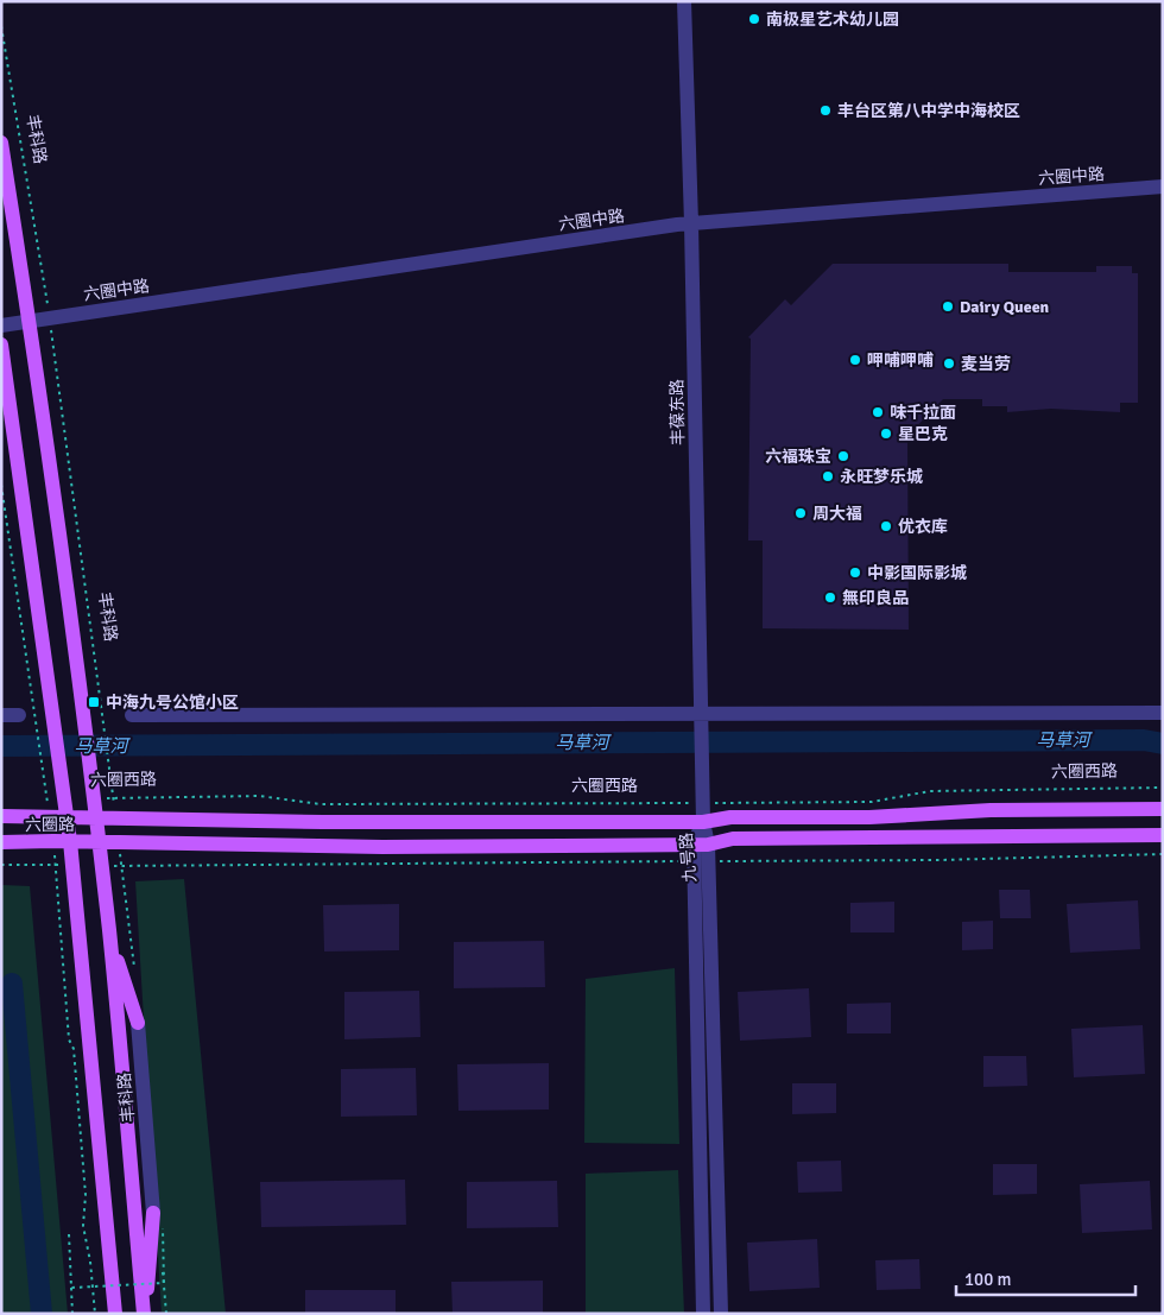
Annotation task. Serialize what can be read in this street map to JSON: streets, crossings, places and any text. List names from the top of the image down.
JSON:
{
  "streets": {
    "main road": ["丰科路", "六圈路"],
    "street": ["六圈中路", "丰葆东路", "九号路"],
    "path": ["六圈西路"]
  },
  "crossings": [
    ["丰科路", "六圈中路"],
    ["丰科路", "六圈西路"],
    ["丰科路", "六圈路"],
    ["六圈中路", "丰葆东路"],
    ["丰葆东路", "六圈西路"],
    ["丰葆东路", "九号路"]
  ],
  "water": ["马草河"],
  "places": {
    "other": [
      "南极星艺术幼儿园",
      "丰台区第八中学中海校区",
      "Dairy Queen",
      "呷哺呷哺",
      "麦当劳",
      "味千拉面",
      "星巴克",
      "六福珠宝",
      "永旺梦乐城",
      "周大福",
      "优衣库",
      "中影国际影城",
      "無印良品"
    ],
    "transit": ["中海九号公馆小区"]
  },
  "scale_bar": "100 m"
}
